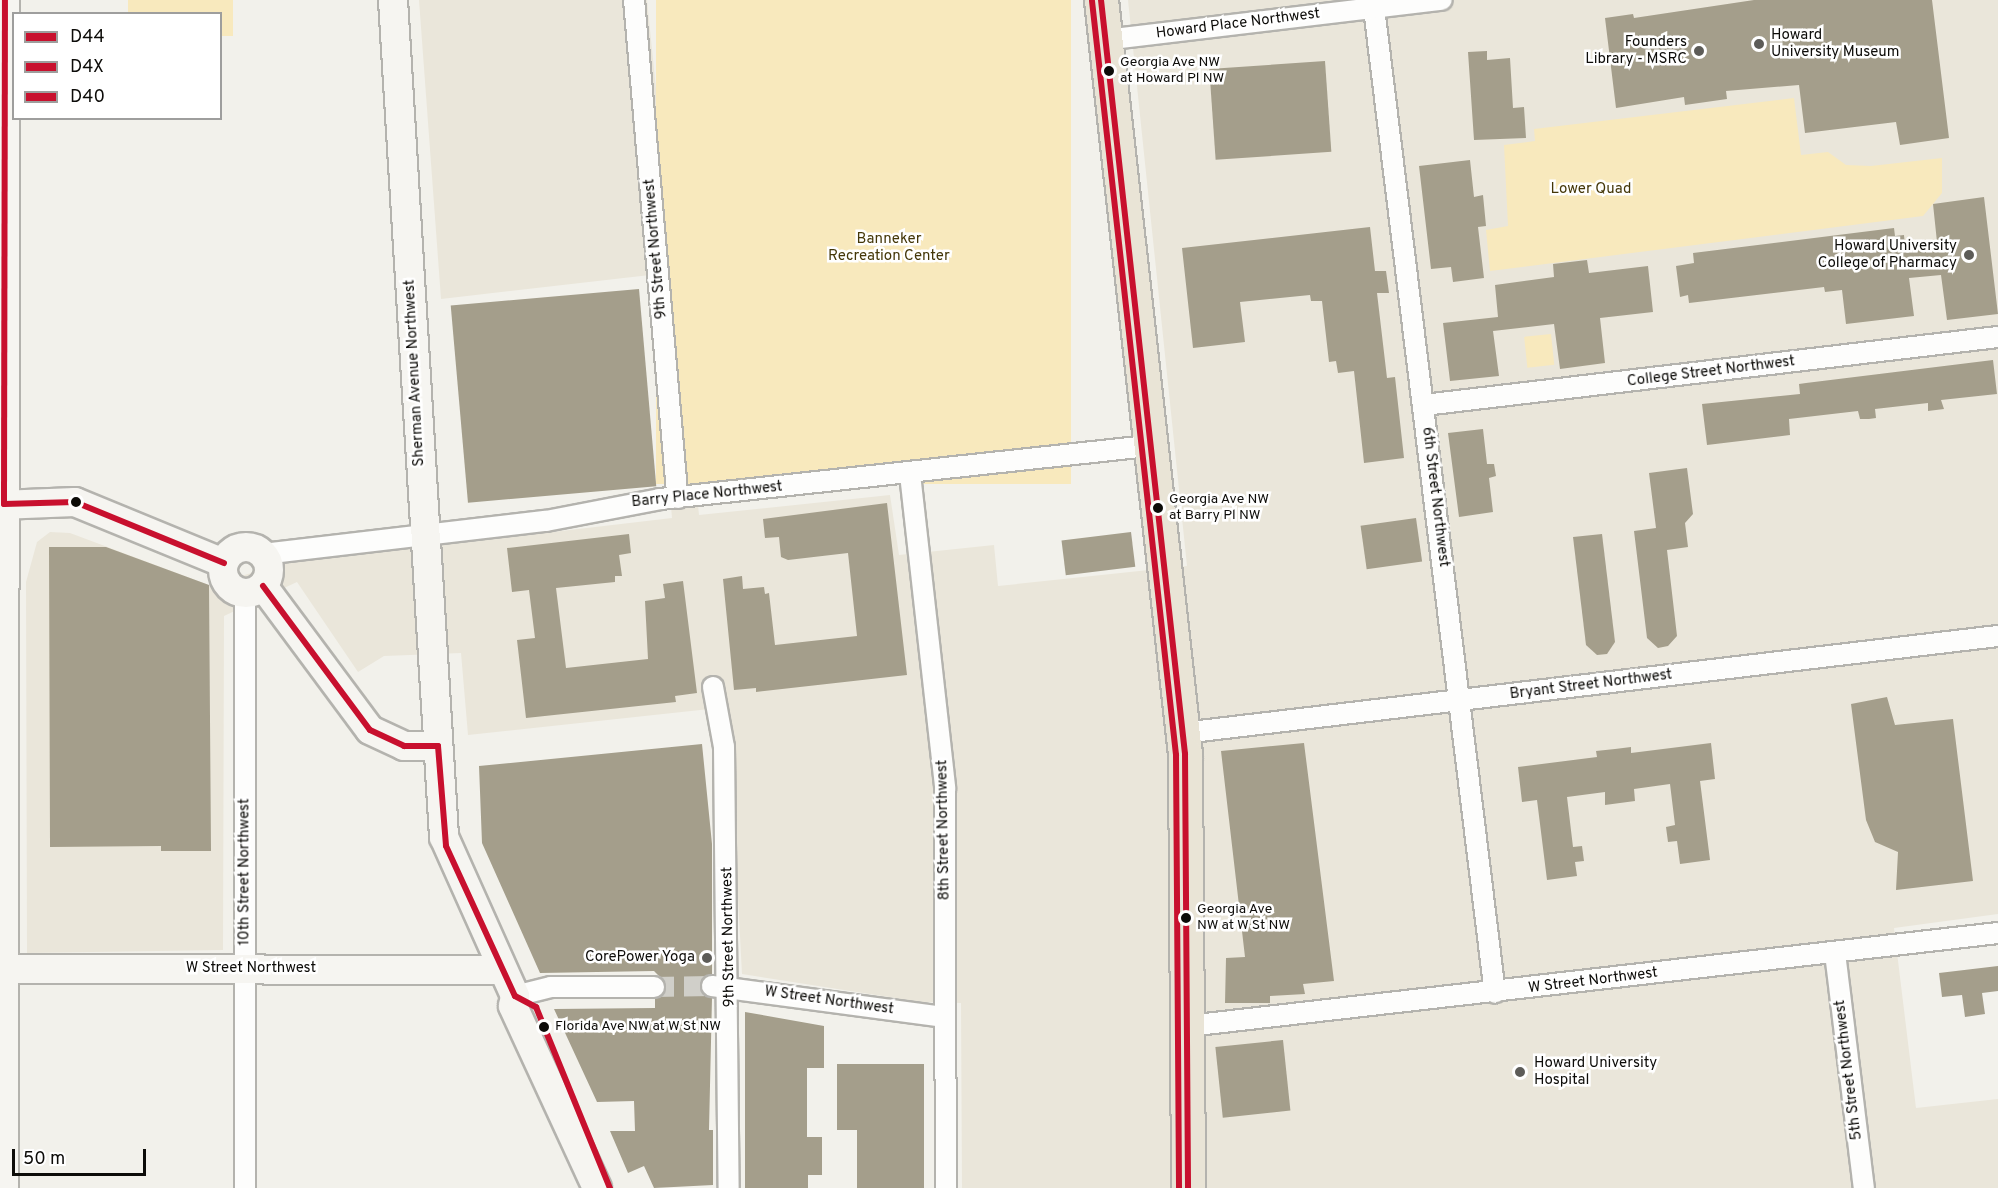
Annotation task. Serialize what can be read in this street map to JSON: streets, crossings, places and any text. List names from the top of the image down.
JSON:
{
  "streets": {
    "main road": ["Sherman Avenue Northwest", "W Street Northwest"],
    "street": [
      "Howard Place Northwest",
      "9th Street Northwest",
      "College Street Northwest",
      "Barry Place Northwest",
      "6th Street Northwest",
      "Bryant Street Northwest",
      "8th Street Northwest",
      "10th Street Northwest",
      "5th Street Northwest"
    ]
  },
  "crossings": [
    ["Howard Place Northwest", "6th Street Northwest"],
    ["9th Street Northwest", "Barry Place Northwest"],
    ["9th Street Northwest", "W Street Northwest"],
    ["College Street Northwest", "6th Street Northwest"],
    ["Sherman Avenue Northwest", "Barry Place Northwest"],
    ["Sherman Avenue Northwest", "W Street Northwest"],
    ["Barry Place Northwest", "8th Street Northwest"],
    ["Barry Place Northwest", "10th Street Northwest"],
    ["6th Street Northwest", "Bryant Street Northwest"],
    ["6th Street Northwest", "W Street Northwest"],
    ["8th Street Northwest", "W Street Northwest"],
    ["10th Street Northwest", "W Street Northwest"],
    ["W Street Northwest", "5th Street Northwest"]
  ],
  "parks": ["Lower Quad", "Banneker Recreation Center"],
  "places": [
    "Howard University Museum",
    "Founders Library - MSRC",
    "Georgia Ave NW at Howard Pl NW",
    "Howard University College of Pharmacy",
    "Georgia Ave NW at Barry Pl NW",
    "Georgia Ave NW at W St NW",
    "CorePower Yoga",
    "Florida Ave NW at W St NW",
    "Howard University Hospital"
  ],
  "lines": ["transit line D44", "transit line D4X", "transit line D40"],
  "legend": ["D44", "D4X", "D40"],
  "scale_bar": "50 m"
}
